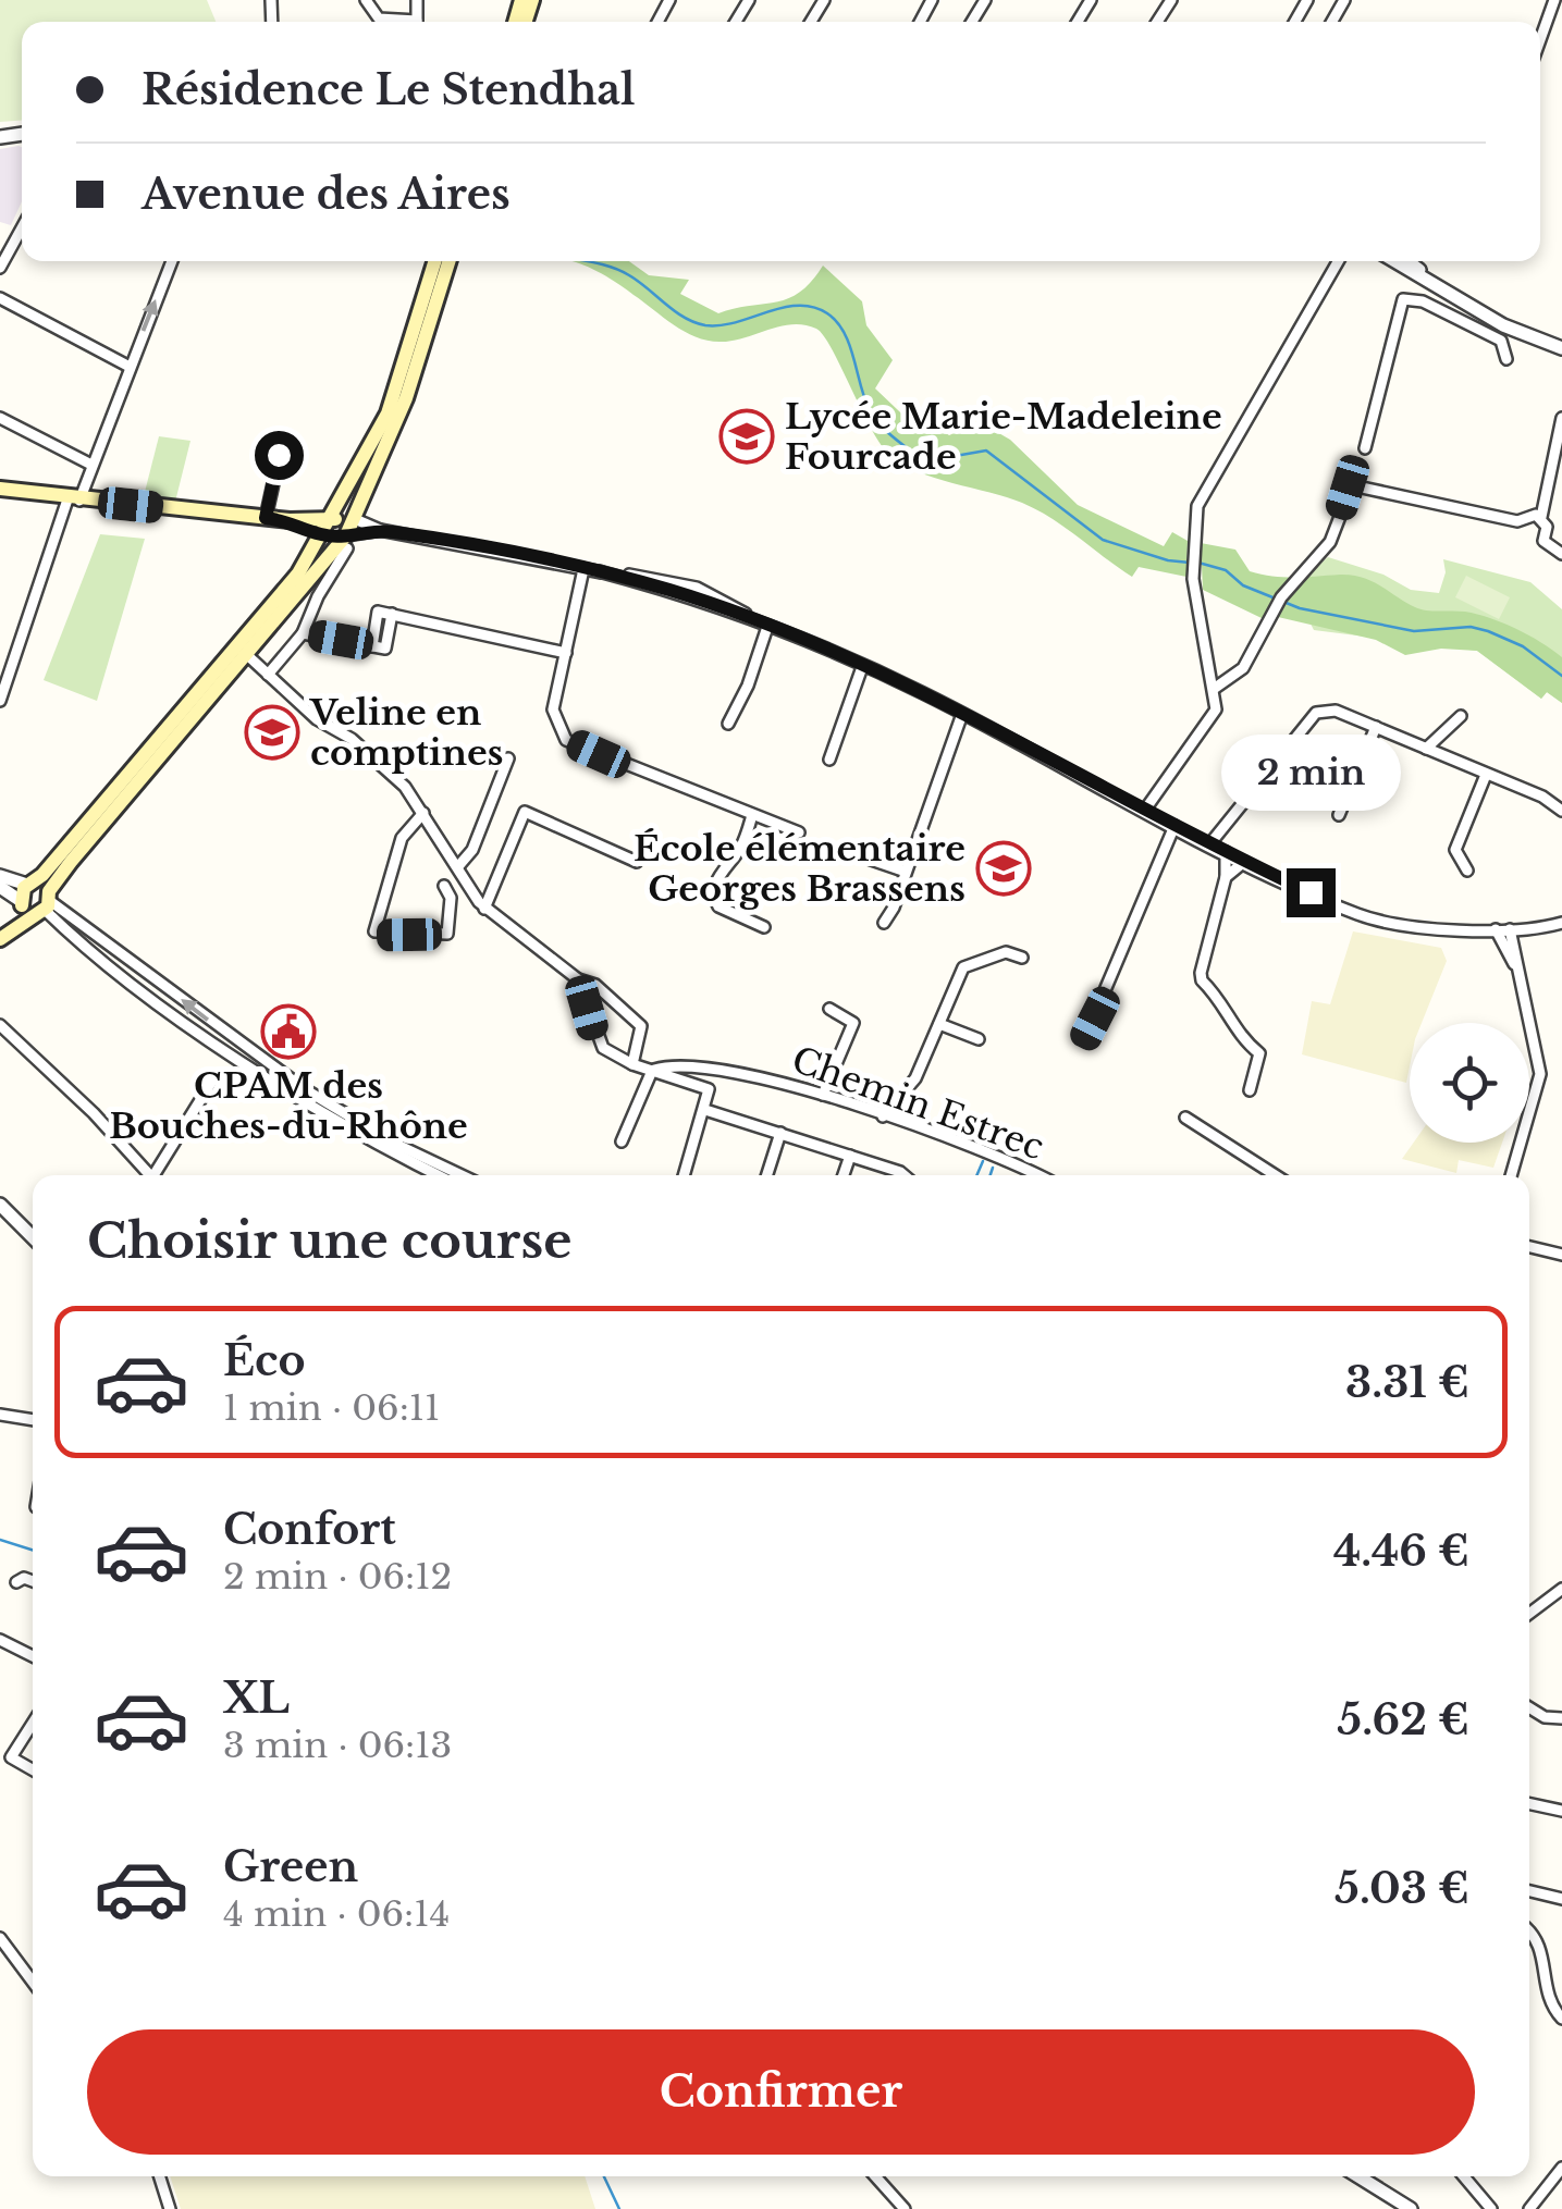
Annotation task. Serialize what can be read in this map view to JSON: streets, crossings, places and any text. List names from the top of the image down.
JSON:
{
  "streets": {
    "street": ["Chemin Estrec"]
  },
  "places": {
    "school or university": ["Lycée Marie-Madeleine Fourcade", "Veline en comptines", "École élémentaire Georges Brassens"],
    "public building": ["CPAM des Bouches-du-Rhône"]
  },
  "page": {
    "banner": ["Résidence Le Stendhal", "Avenue des Aires"],
    "bubble": "2 min",
    "heading": "Choisir une course",
    "list": [
      {
        "name": "Éco",
        "note": "1 min · 06:11",
        "value": "3.31 €"
      },
      {
        "name": "Confort",
        "note": "2 min · 06:12",
        "value": "4.46 €"
      },
      {
        "name": "XL",
        "note": "3 min · 06:13",
        "value": "5.62 €"
      },
      {
        "name": "Green",
        "note": "4 min · 06:14",
        "value": "5.03 €"
      }
    ],
    "buttons": "Confirmer"
  }
}
